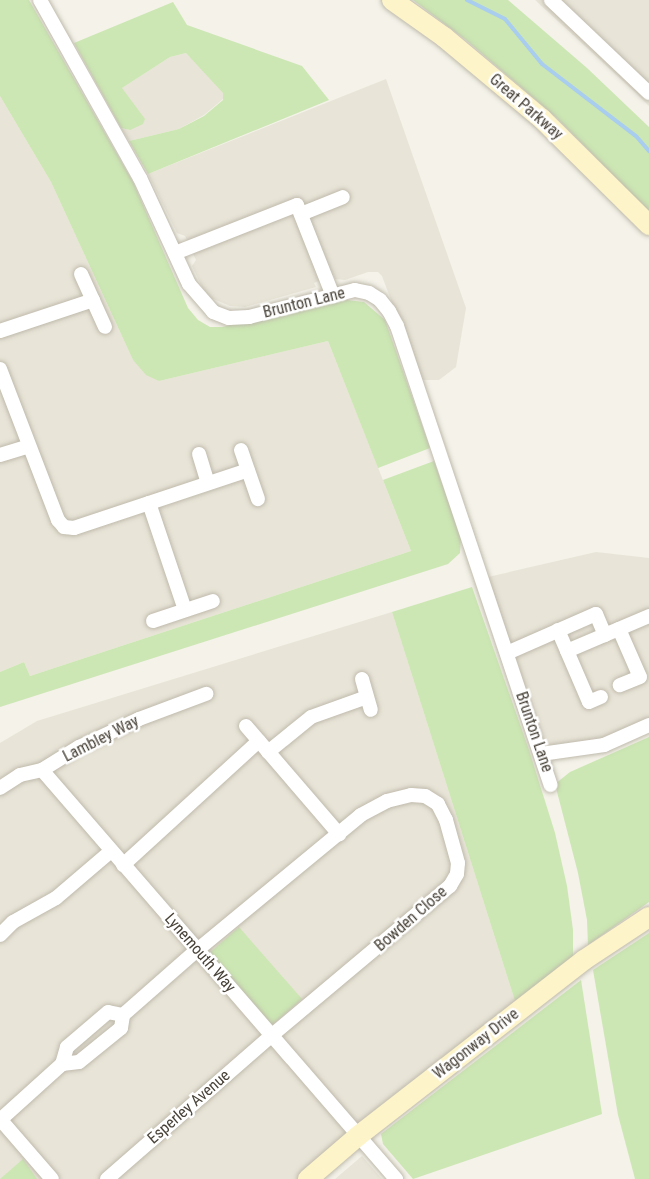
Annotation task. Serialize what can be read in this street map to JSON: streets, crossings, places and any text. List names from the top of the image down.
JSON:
{
  "streets": {
    "street": [
      "Great Parkway",
      "Brunton Lane",
      "Lambley Way",
      "Bowden Close",
      "Lynemouth Way",
      "Wagonway Drive",
      "Esperley Avenue"
    ]
  },
  "crossings": [
    ["Lambley Way", "Lynemouth Way"],
    ["Bowden Close", "Lynemouth Way"],
    ["Bowden Close", "Esperley Avenue"],
    ["Lynemouth Way", "Wagonway Drive"],
    ["Lynemouth Way", "Esperley Avenue"]
  ]
}
